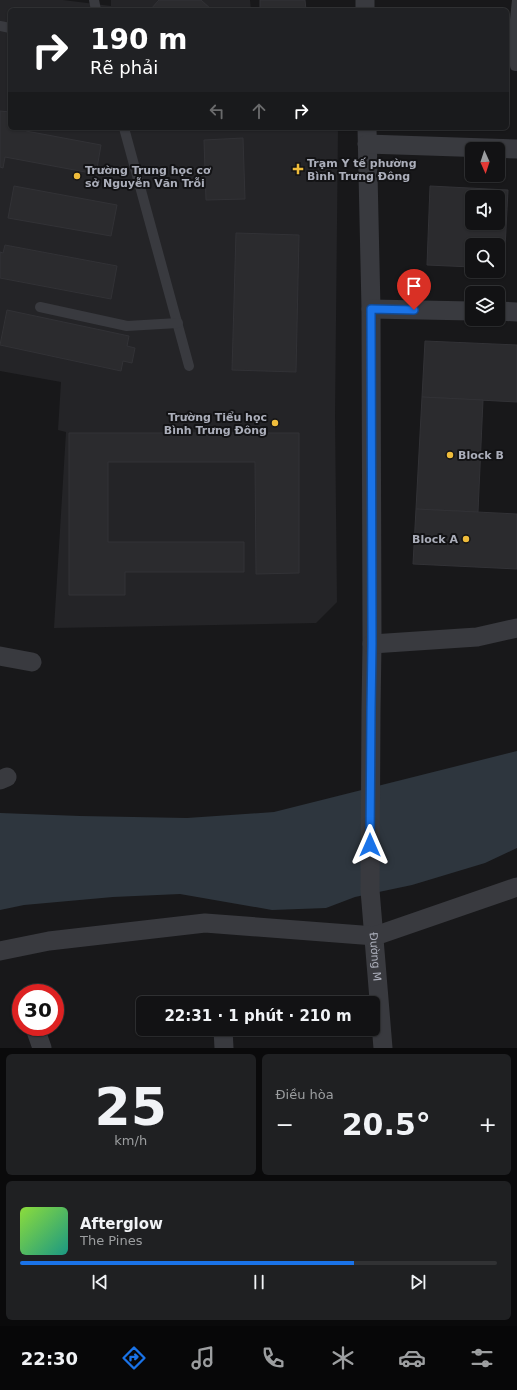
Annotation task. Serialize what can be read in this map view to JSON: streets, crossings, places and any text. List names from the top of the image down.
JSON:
{
  "streets": {
    "street": ["Đường M"]
  },
  "places": {
    "health": ["Trạm Y tế phường Bình Trưng Đông"],
    "other": [
      "Trường Trung học cơ sở Nguyễn Văn Trỗi",
      "Trường Tiểu học Bình Trưng Đông",
      "Block B",
      "Block A"
    ]
  },
  "north": "bottom",
  "page": {
    "turn": ["190 m", "Rẽ phải"],
    "limit": "30",
    "trip": "22:31 · 1 phút · 210 m",
    "tile": [
      ["25", "km/h"],
      "Điều hòa"
    ],
    "heat": ["−", "20.5°", "+"],
    "song": ["Afterglow", "The Pines"],
    "tabs": "22:30"
  }
}
